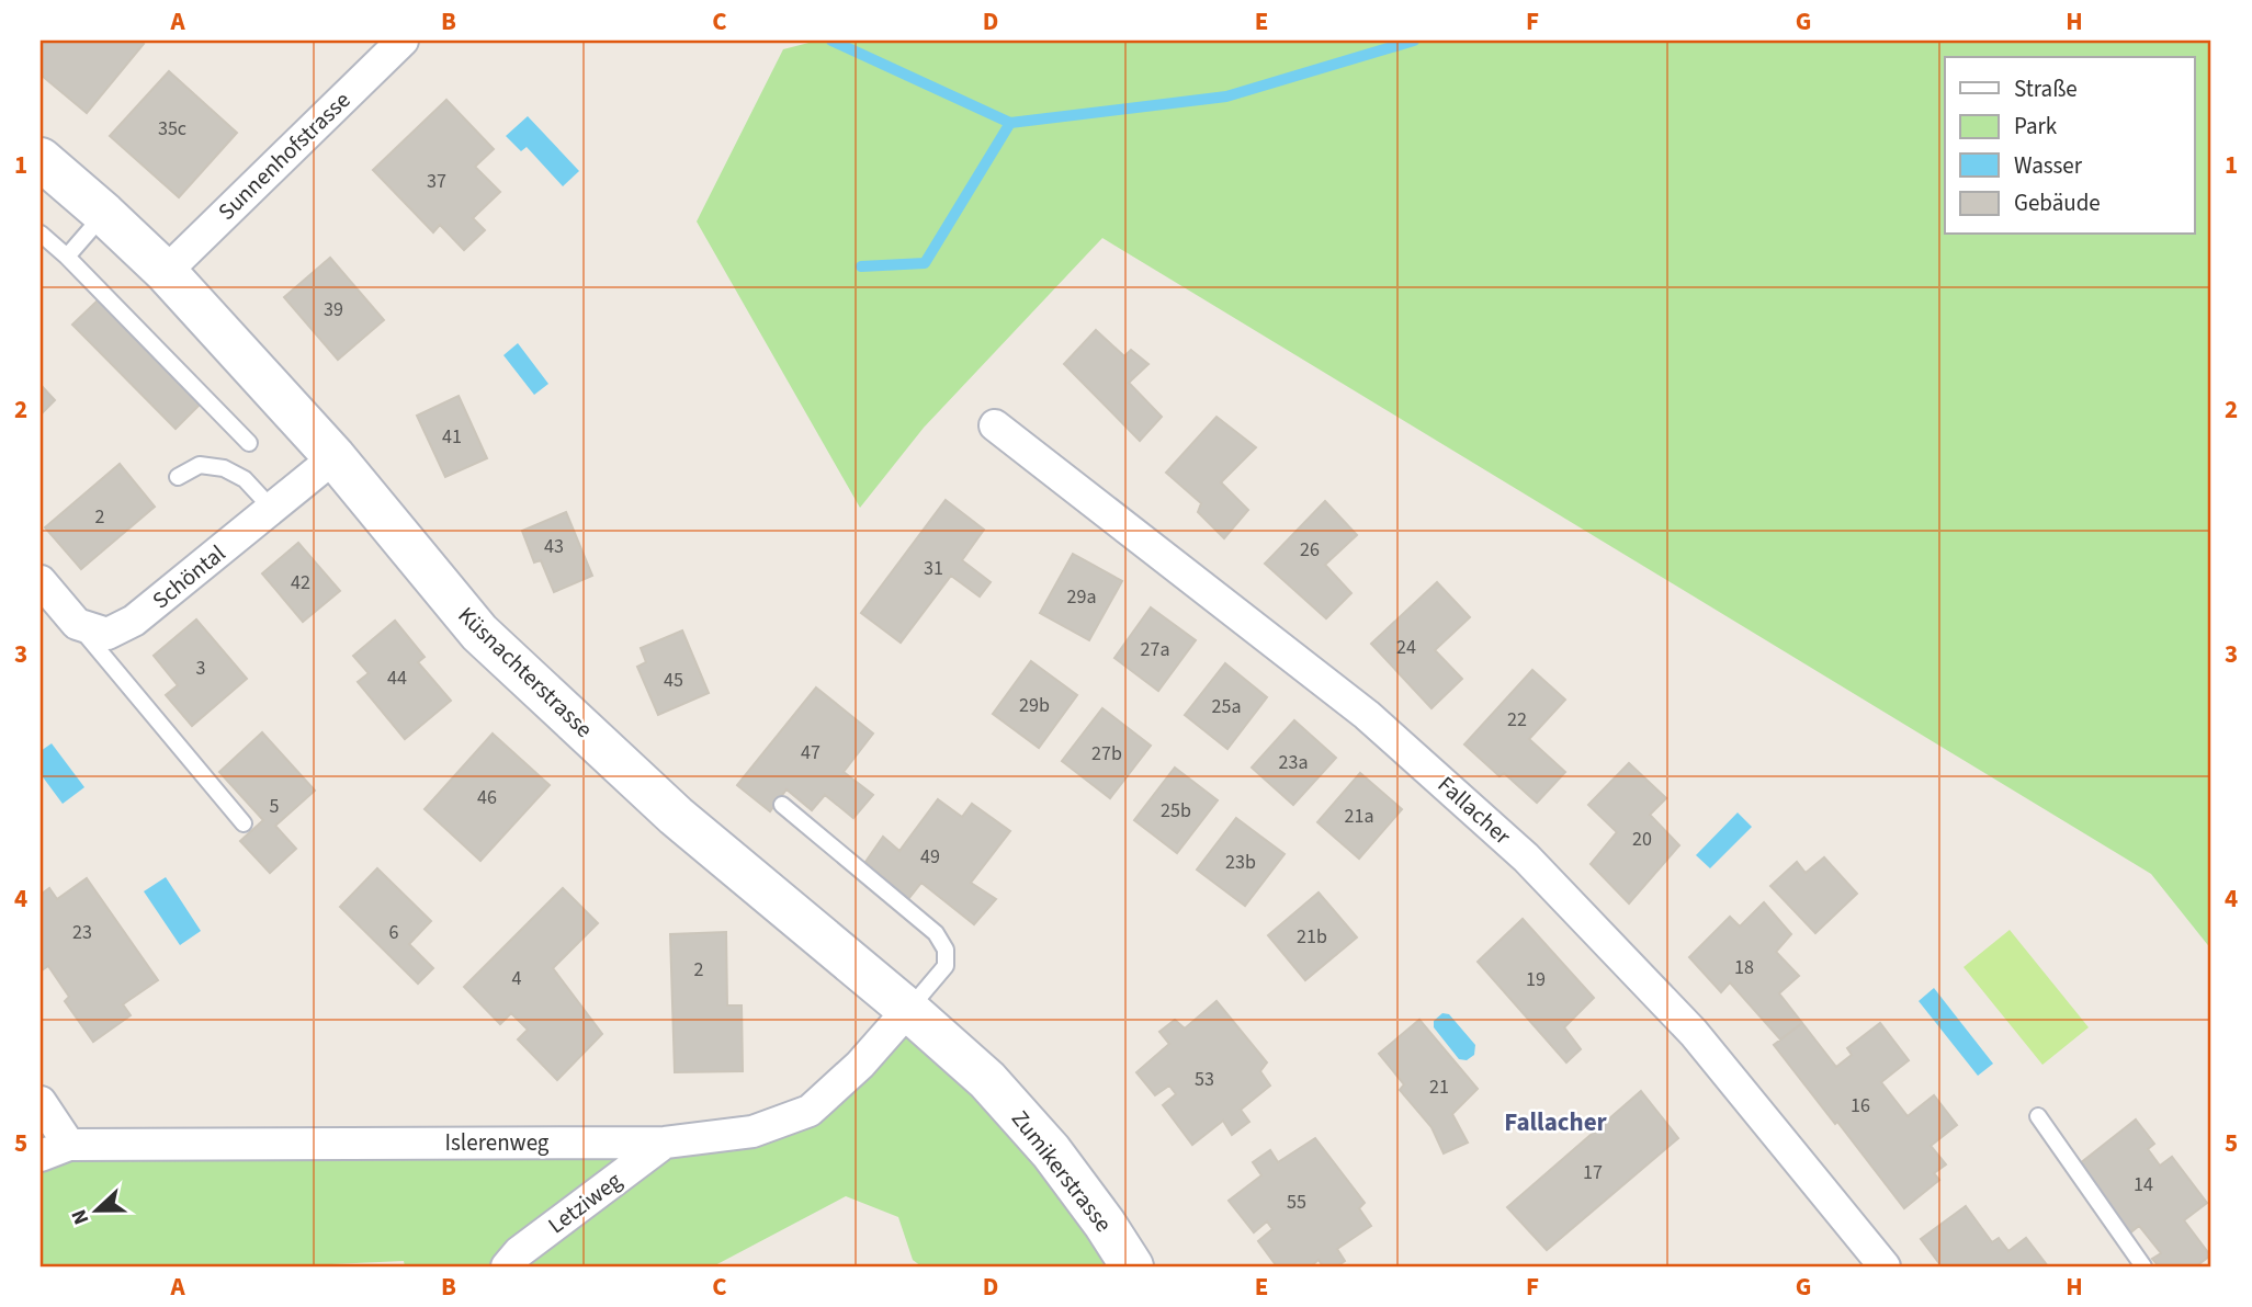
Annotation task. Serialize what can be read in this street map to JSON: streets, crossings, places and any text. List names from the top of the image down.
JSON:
{
  "streets": {
    "main road": ["Küsnachterstrasse", "Zumikerstrasse"],
    "street": [
      "Sunnenhofstrasse",
      "Schöntal",
      "Fallacher",
      "Islerenweg",
      "Letziweg"
    ]
  },
  "crossings": [
    ["Sunnenhofstrasse", "Küsnachterstrasse"],
    ["Schöntal", "Küsnachterstrasse"],
    ["Küsnachterstrasse", "Islerenweg"],
    ["Küsnachterstrasse", "Zumikerstrasse"],
    ["Islerenweg", "Letziweg"]
  ],
  "districts": ["Fallacher"],
  "house_numbers": [
    "35c",
    "37",
    "39",
    "41",
    "2",
    "43",
    "26",
    "31",
    "42",
    "29a",
    "24",
    "27a",
    "3",
    "44",
    "45",
    "29b",
    "25a",
    "22",
    "47",
    "27b",
    "23a",
    "46",
    "5",
    "25b",
    "21a",
    "20",
    "49",
    "23b",
    "23",
    "6",
    "21b",
    "18",
    "2",
    "4",
    "19",
    "53",
    "21",
    "16",
    "17",
    "14",
    "55"
  ],
  "legend": [
    "Straße",
    "Park",
    "Wasser",
    "Gebäude"
  ],
  "north": "left",
  "grid": {
    "columns": [
      "A",
      "B",
      "C",
      "D",
      "E",
      "F",
      "G",
      "H"
    ],
    "rows": [
      "1",
      "2",
      "3",
      "4",
      "5"
    ]
  }
}
